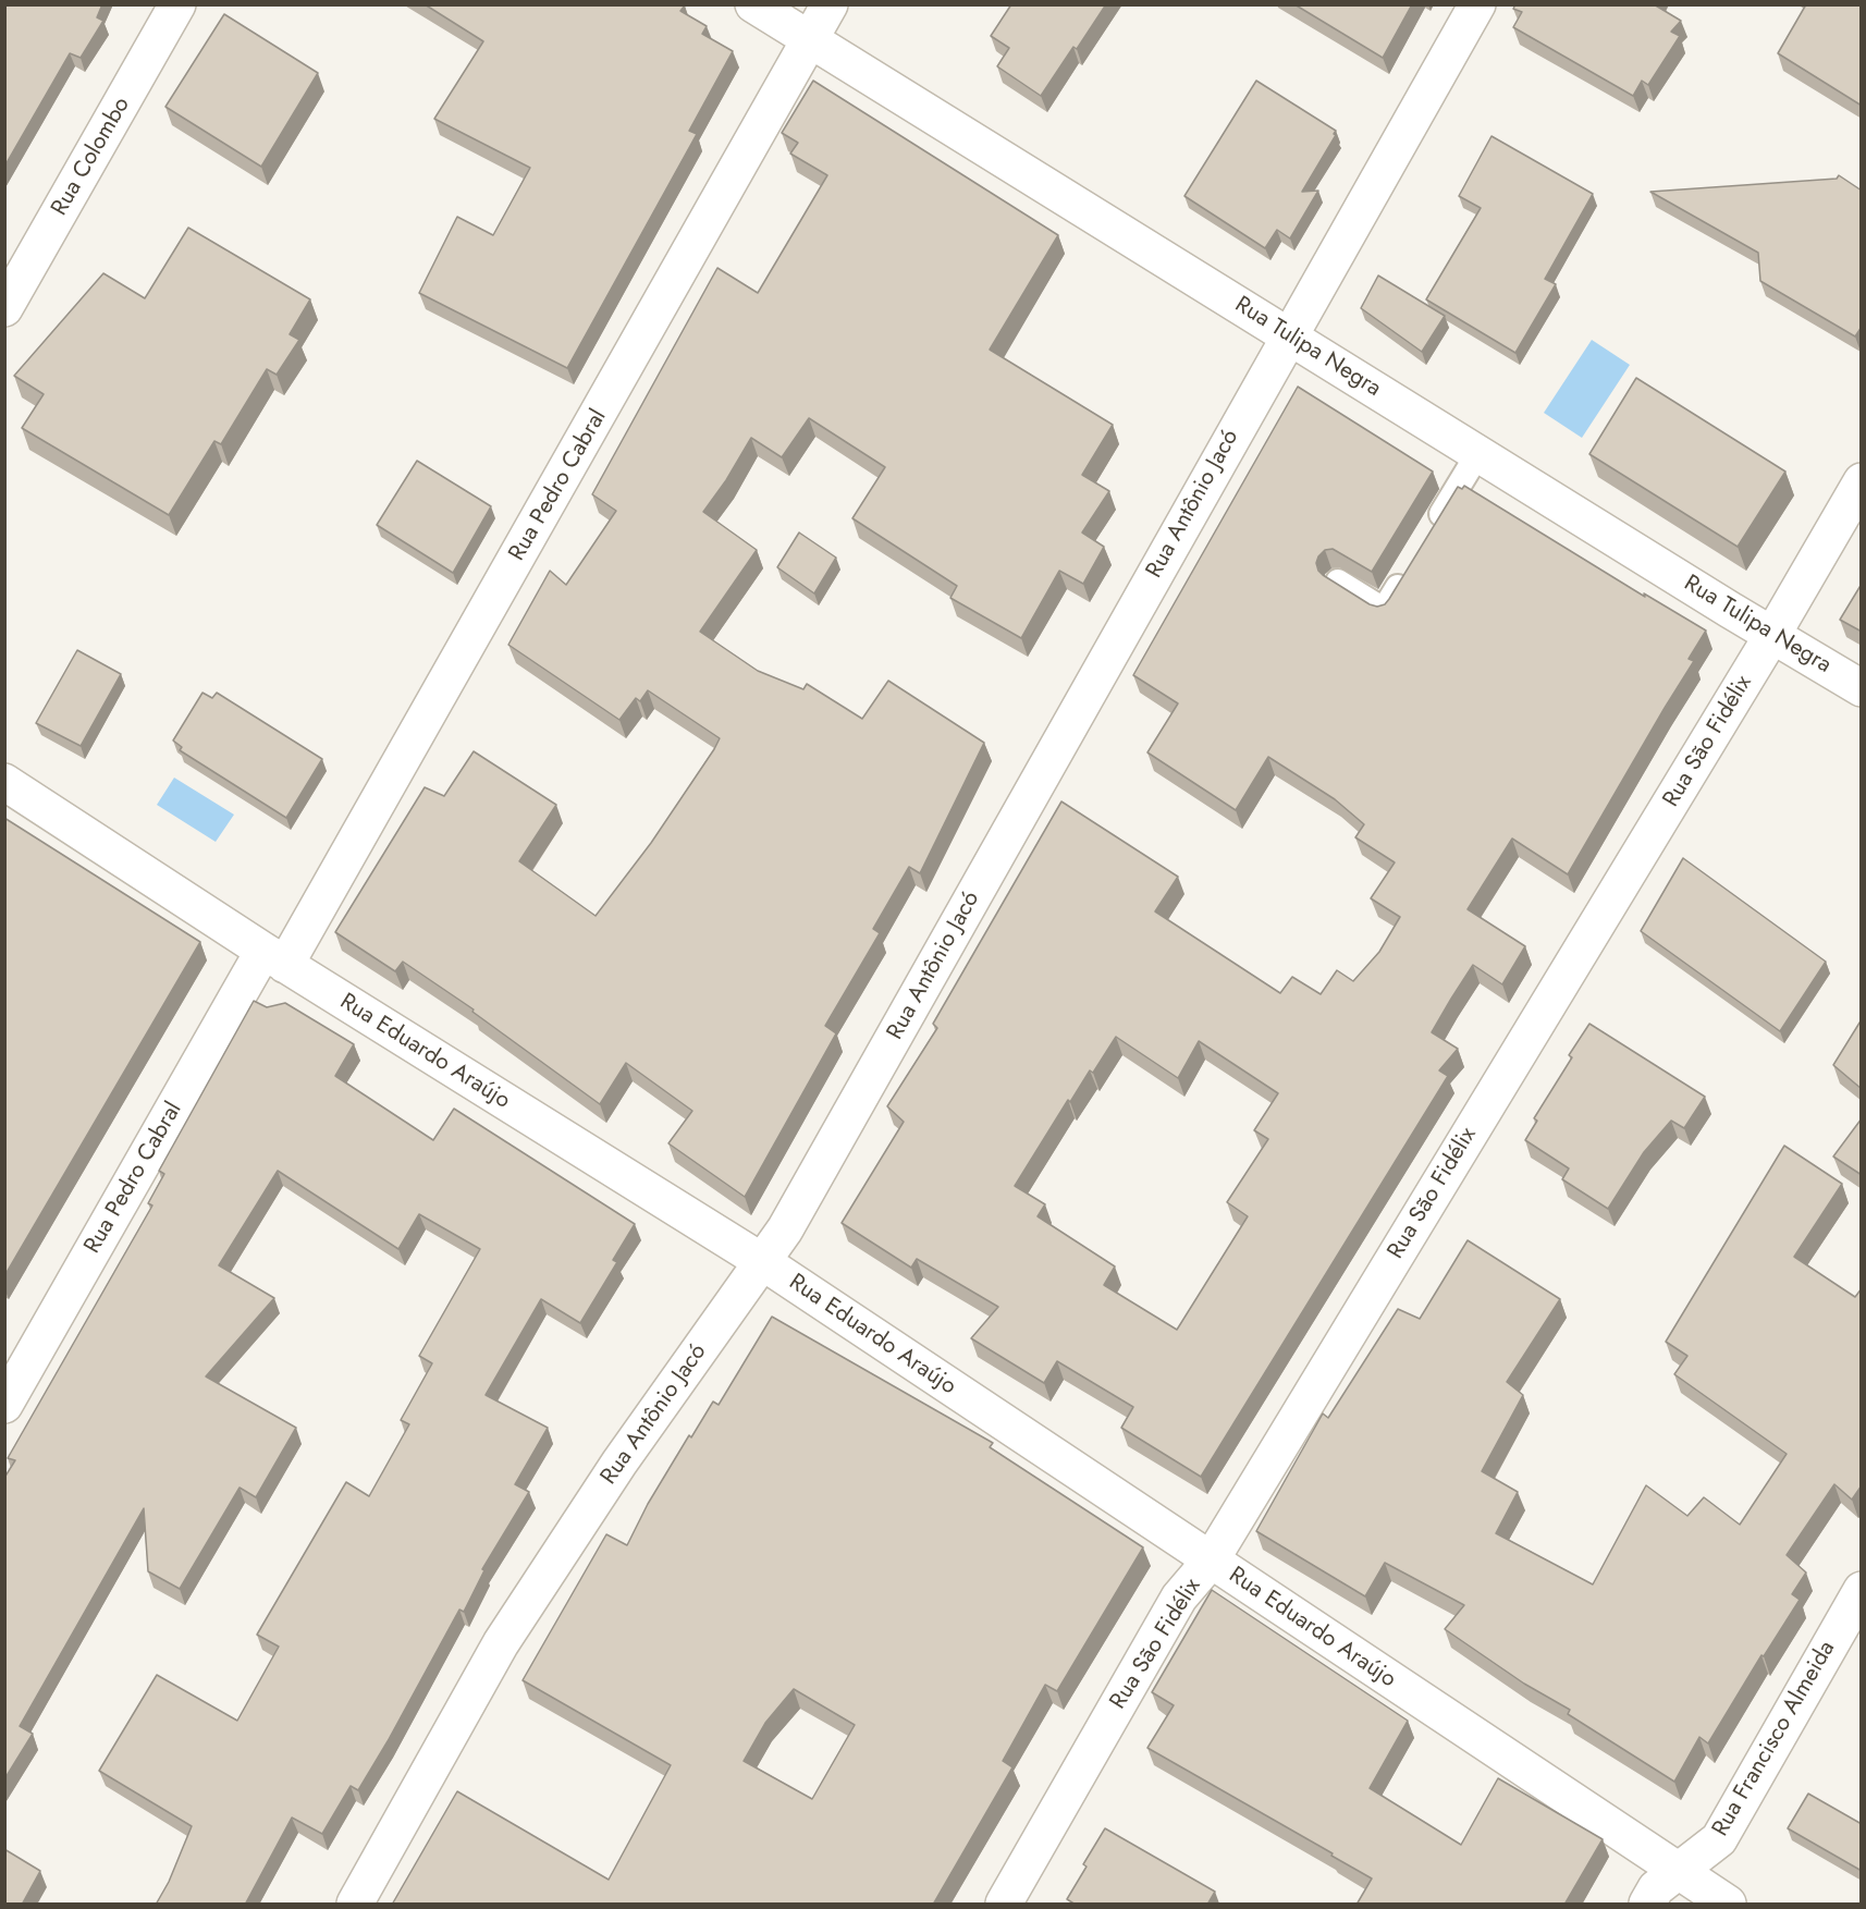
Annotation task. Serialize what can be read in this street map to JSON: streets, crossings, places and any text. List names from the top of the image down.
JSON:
{
  "streets": {
    "street": [
      "Rua Colombo",
      "Rua Tulipa Negra",
      "Rua Pedro Cabral",
      "Rua Antônio Jacó",
      "Rua São Fidélix",
      "Rua Eduardo Araújo",
      "Rua Francisco Almeida"
    ]
  },
  "crossings": [
    ["Rua Tulipa Negra", "Rua Pedro Cabral"],
    ["Rua Tulipa Negra", "Rua Antônio Jacó"],
    ["Rua Tulipa Negra", "Rua São Fidélix"],
    ["Rua Pedro Cabral", "Rua Eduardo Araújo"],
    ["Rua Antônio Jacó", "Rua Eduardo Araújo"],
    ["Rua São Fidélix", "Rua Eduardo Araújo"],
    ["Rua Eduardo Araújo", "Rua Francisco Almeida"]
  ]
}
